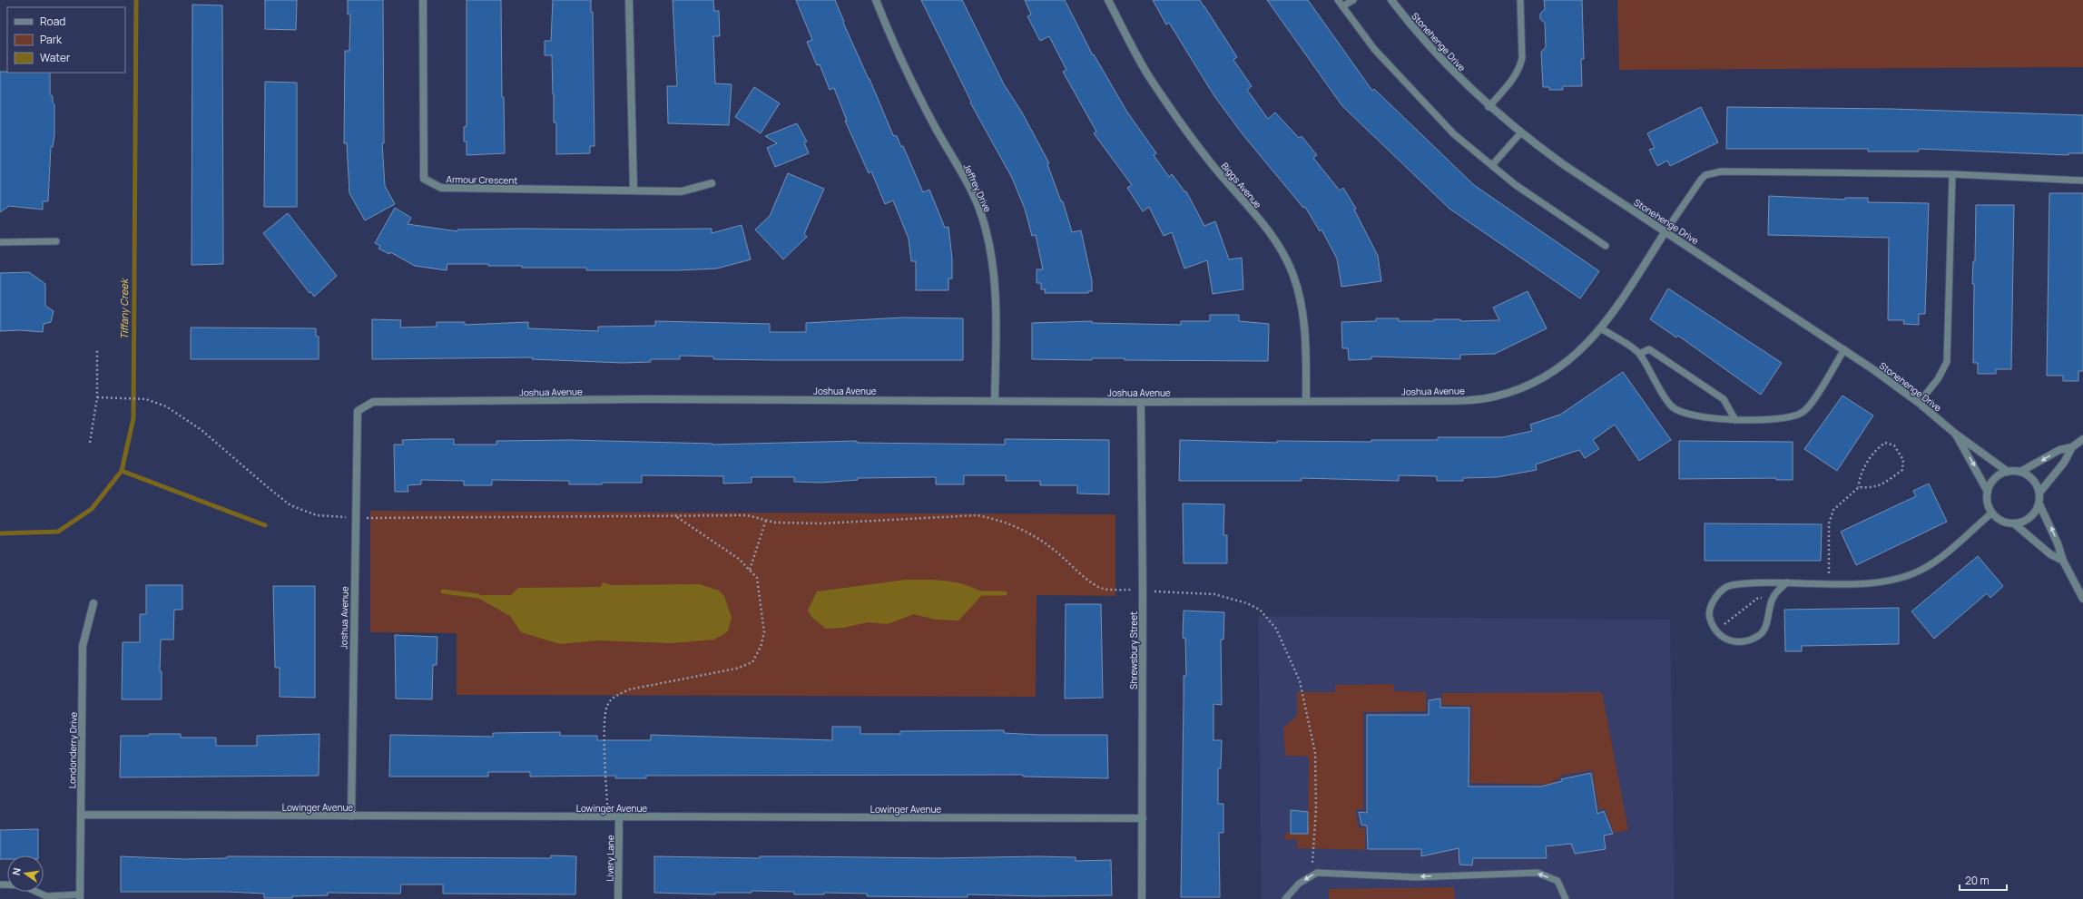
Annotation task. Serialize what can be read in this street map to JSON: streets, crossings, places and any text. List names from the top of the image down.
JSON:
{
  "streets": {
    "street": [
      "Stonehenge Drive",
      "Armour Crescent",
      "Biggs Avenue",
      "Jeffrey Drive",
      "Joshua Avenue",
      "Shrewsbury Street",
      "Londonderry Drive",
      "Lowinger Avenue",
      "Livery Lane"
    ]
  },
  "crossings": [
    ["Stonehenge Drive", "Joshua Avenue"],
    ["Biggs Avenue", "Joshua Avenue"],
    ["Jeffrey Drive", "Joshua Avenue"],
    ["Joshua Avenue", "Shrewsbury Street"],
    ["Joshua Avenue", "Lowinger Avenue"],
    ["Shrewsbury Street", "Lowinger Avenue"],
    ["Londonderry Drive", "Lowinger Avenue"],
    ["Lowinger Avenue", "Livery Lane"]
  ],
  "water": ["Tiffany Creek"],
  "legend": ["Road", "Park", "Water"],
  "scale_bar": "20 m",
  "north": "left"
}
